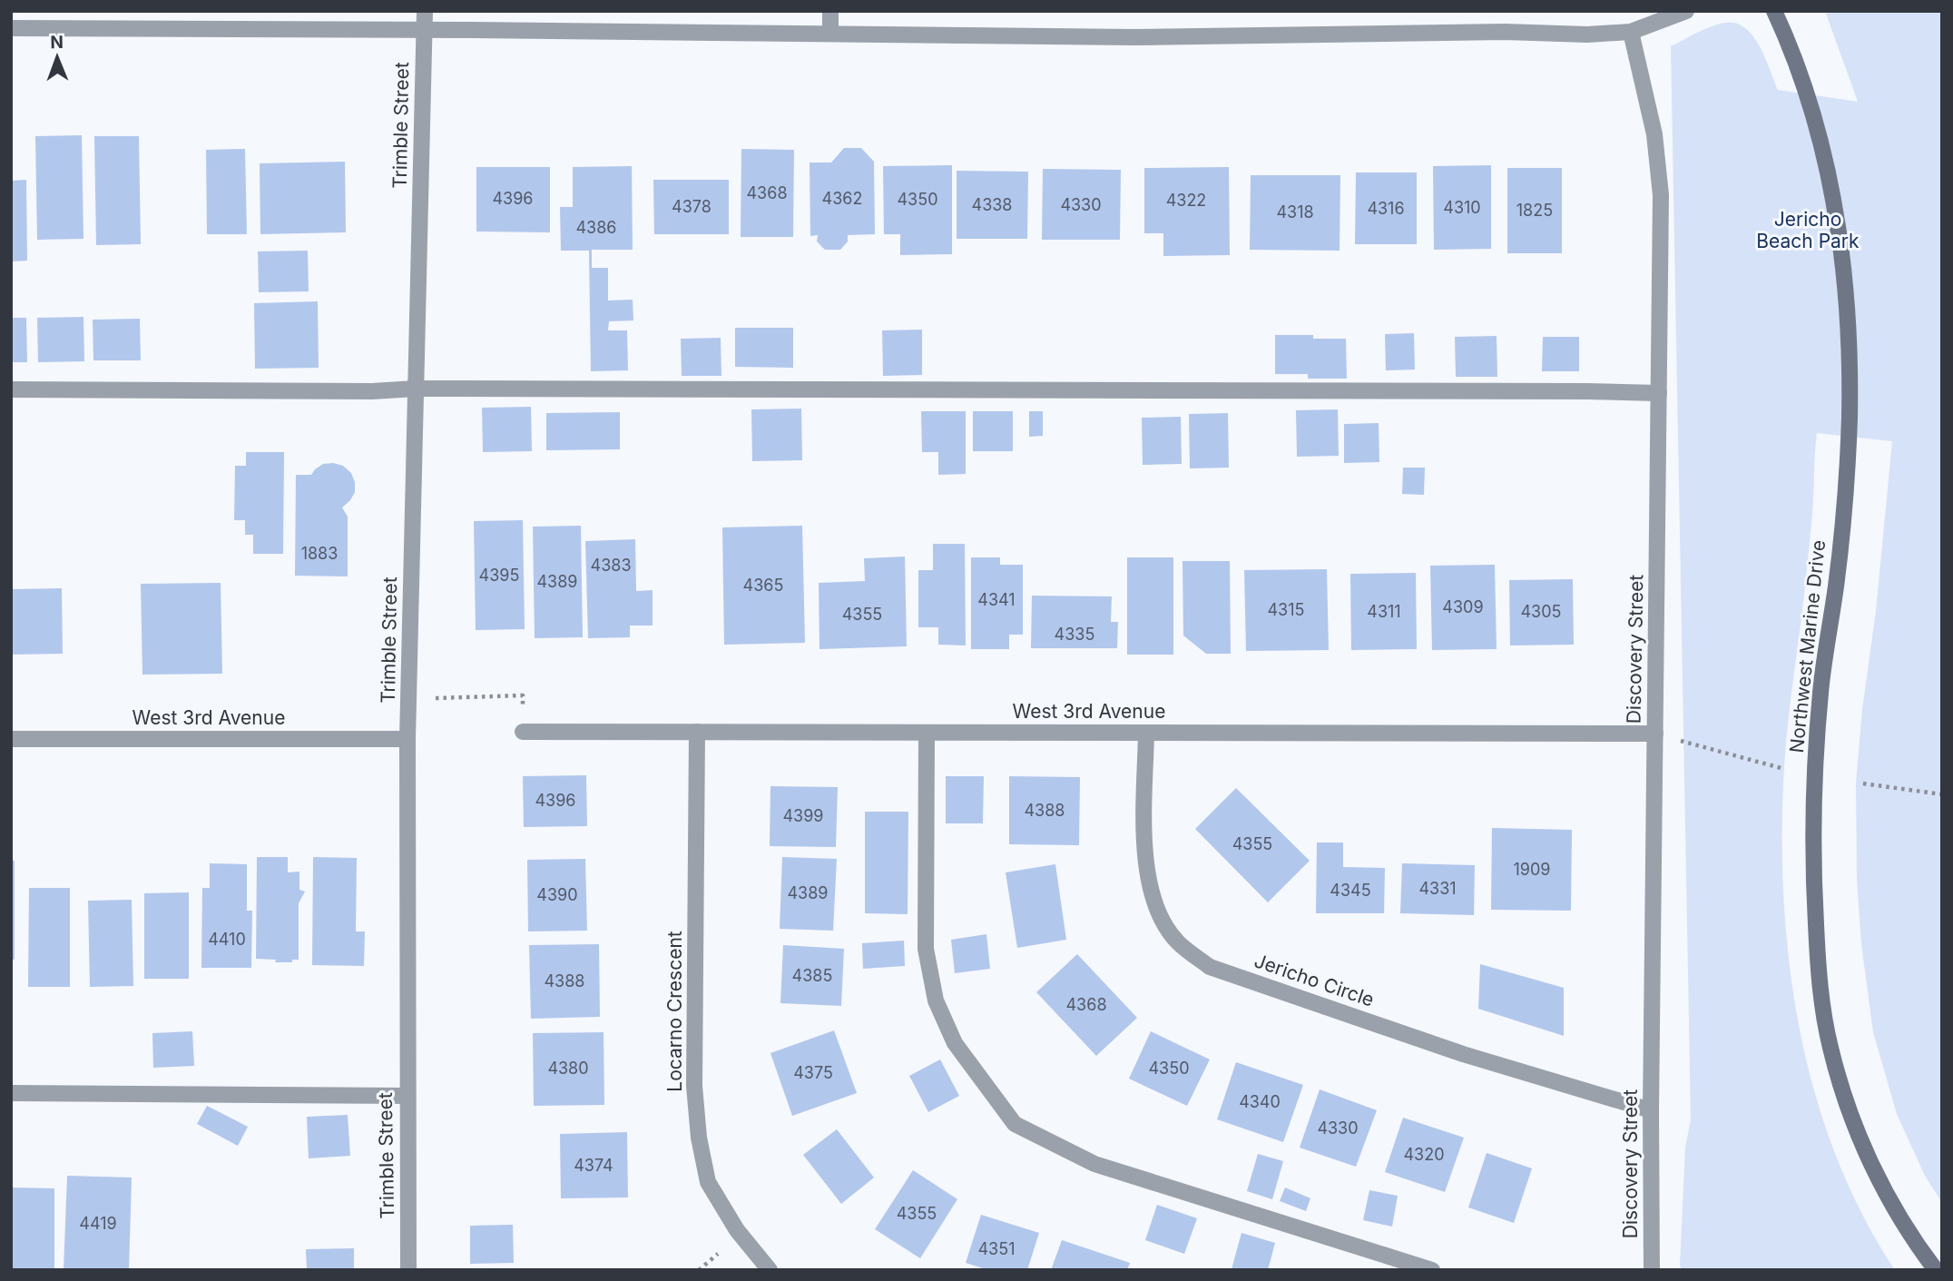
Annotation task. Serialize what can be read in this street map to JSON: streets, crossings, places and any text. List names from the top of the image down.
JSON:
{
  "streets": {
    "street": [
      "Trimble Street",
      "Northwest Marine Drive",
      "Discovery Street",
      "West 3rd Avenue",
      "Jericho Circle",
      "Locarno Crescent"
    ]
  },
  "crossings": [
    ["Trimble Street", "West 3rd Avenue"],
    ["Discovery Street", "West 3rd Avenue"],
    ["Discovery Street", "Jericho Circle"],
    ["West 3rd Avenue", "Jericho Circle"],
    ["West 3rd Avenue", "Locarno Crescent"]
  ],
  "parks": ["Jericho Beach Park"],
  "house_numbers": [
    "4368",
    "4396",
    "4362",
    "4350",
    "4322",
    "4338",
    "4330",
    "4378",
    "4310",
    "4316",
    "1825",
    "4318",
    "4386",
    "1883",
    "4383",
    "4395",
    "4389",
    "4365",
    "4341",
    "4309",
    "4315",
    "4311",
    "4305",
    "4355",
    "4335",
    "4396",
    "4388",
    "4399",
    "4355",
    "1909",
    "4331",
    "4345",
    "4389",
    "4390",
    "4410",
    "4385",
    "4388",
    "4368",
    "4380",
    "4350",
    "4375",
    "4340",
    "4330",
    "4320",
    "4374",
    "4355",
    "4419",
    "4351"
  ],
  "north": "top"
}
